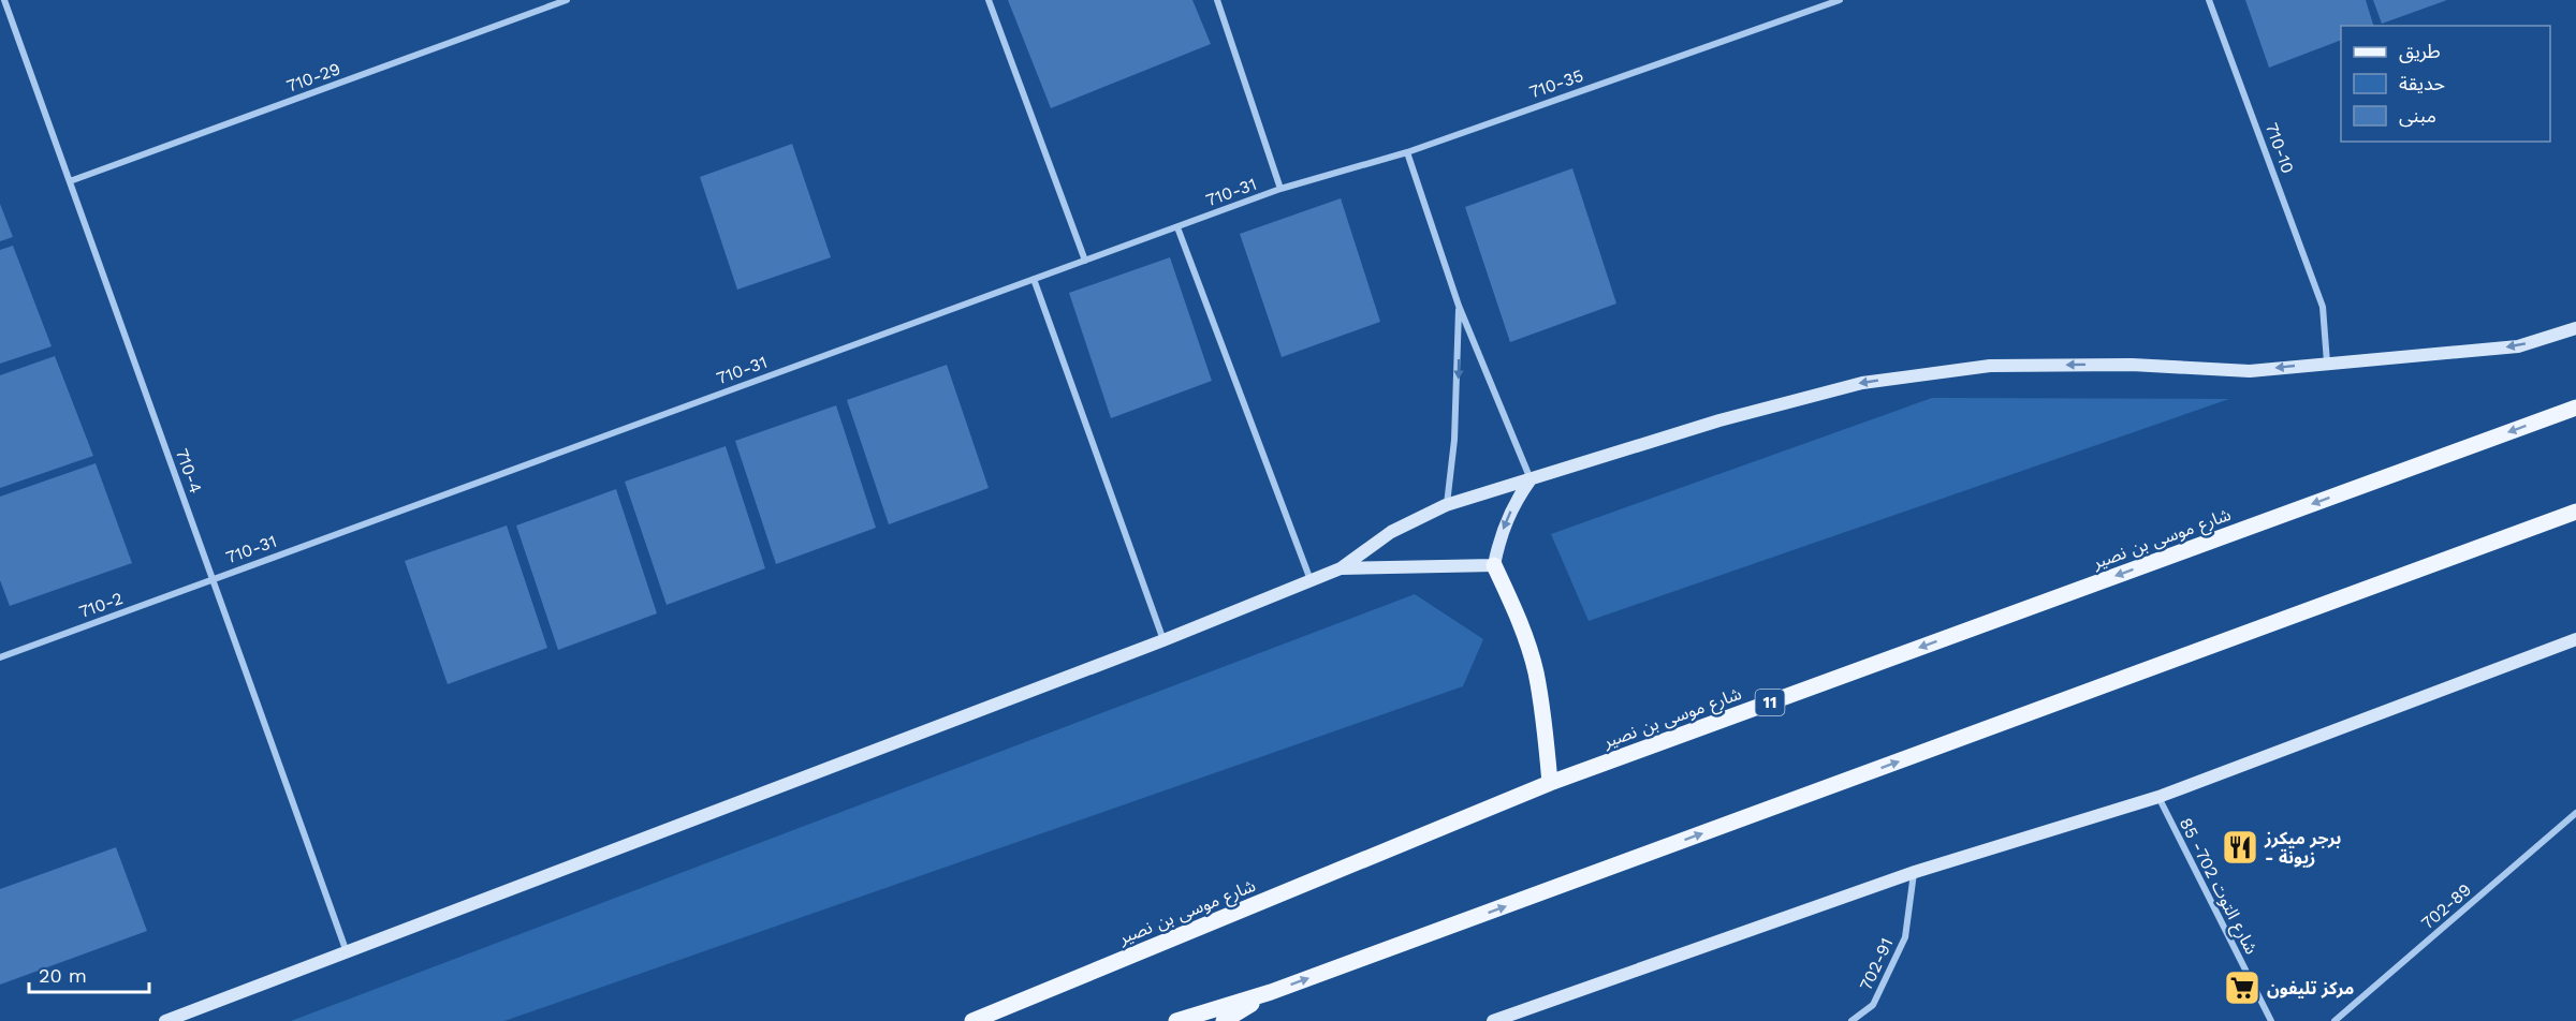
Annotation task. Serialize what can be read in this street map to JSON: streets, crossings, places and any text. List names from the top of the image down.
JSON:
{
  "streets": {
    "main road": ["شارع موسى بن نصير", "11"],
    "street": [
      "710-29",
      "710-35",
      "710-10",
      "710-31",
      "710-4",
      "710-2",
      "شارع التوت 702- 85",
      "702-89",
      "702-91"
    ]
  },
  "crossings": [
    ["710-29", "710-4"],
    ["710-35", "710-31"],
    ["710-31", "710-4"],
    ["710-31", "710-2"],
    ["710-4", "710-2"]
  ],
  "places": {
    "restaurant": ["برجر ميكرز - زيونة"],
    "supermarket": ["مركز تليفون"]
  },
  "legend": ["طريق", "حديقة", "مبنى"],
  "scale_bar": "20 m"
}
